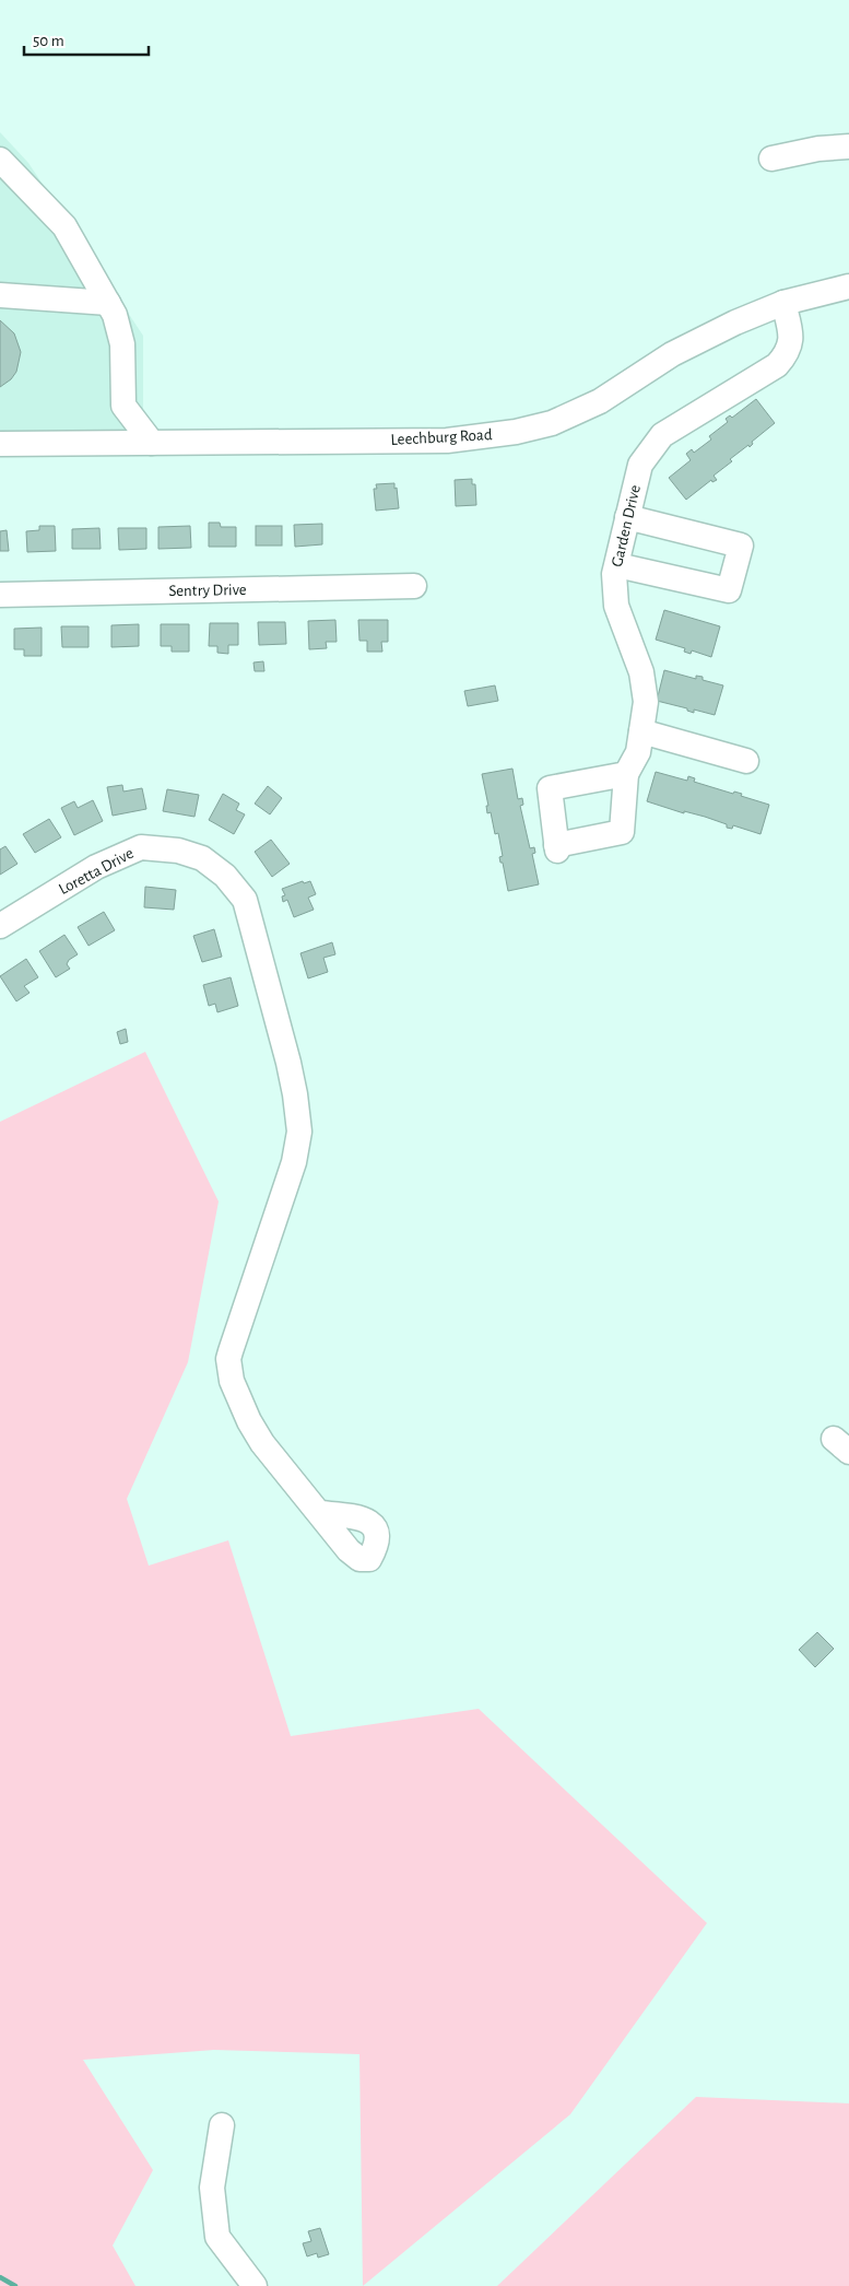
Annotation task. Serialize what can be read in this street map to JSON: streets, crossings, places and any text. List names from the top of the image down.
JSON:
{
  "streets": {
    "street": [
      "Leechburg Road",
      "Garden Drive",
      "Sentry Drive",
      "Loretta Drive"
    ]
  },
  "crossings": [
    ["Leechburg Road", "Garden Drive"]
  ],
  "scale_bar": "50 m"
}
